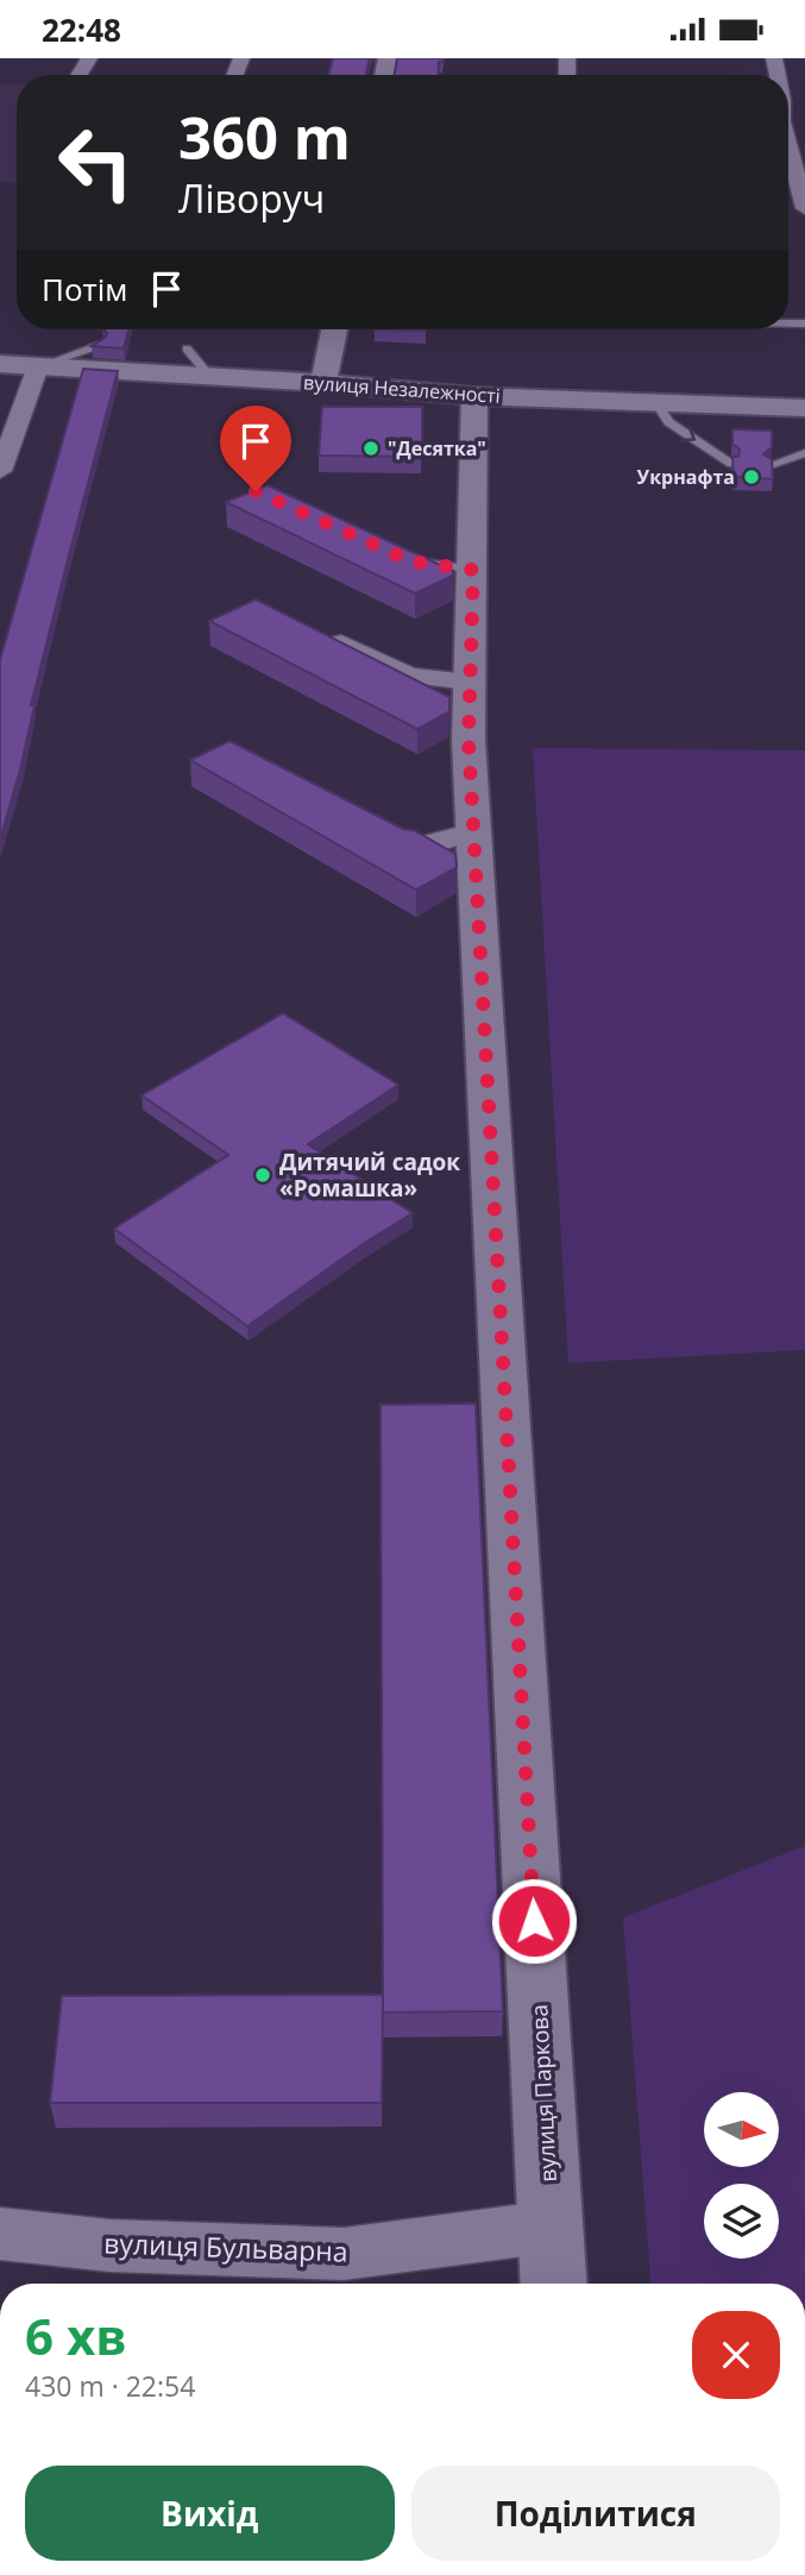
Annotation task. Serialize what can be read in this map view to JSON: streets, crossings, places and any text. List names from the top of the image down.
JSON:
{
  "streets": {
    "street": ["вулиця Незалежності", "вулиця Паркова", "вулиця Бульварна"]
  },
  "crossings": [
    ["вулиця Незалежності", "вулиця Паркова"],
    ["вулиця Паркова", "вулиця Бульварна"]
  ],
  "places": ["\"Десятка\"", "Укрнафта", "Дитячий садок «Ромашка»"],
  "north": "right",
  "page": {
    "status": "22:48",
    "turn": ["360 m", "Ліворуч"],
    "then": "Потім",
    "heading": ["6 хв", "430 m · 22:54"],
    "buttons": ["Вихід", "Поділитися"]
  }
}
